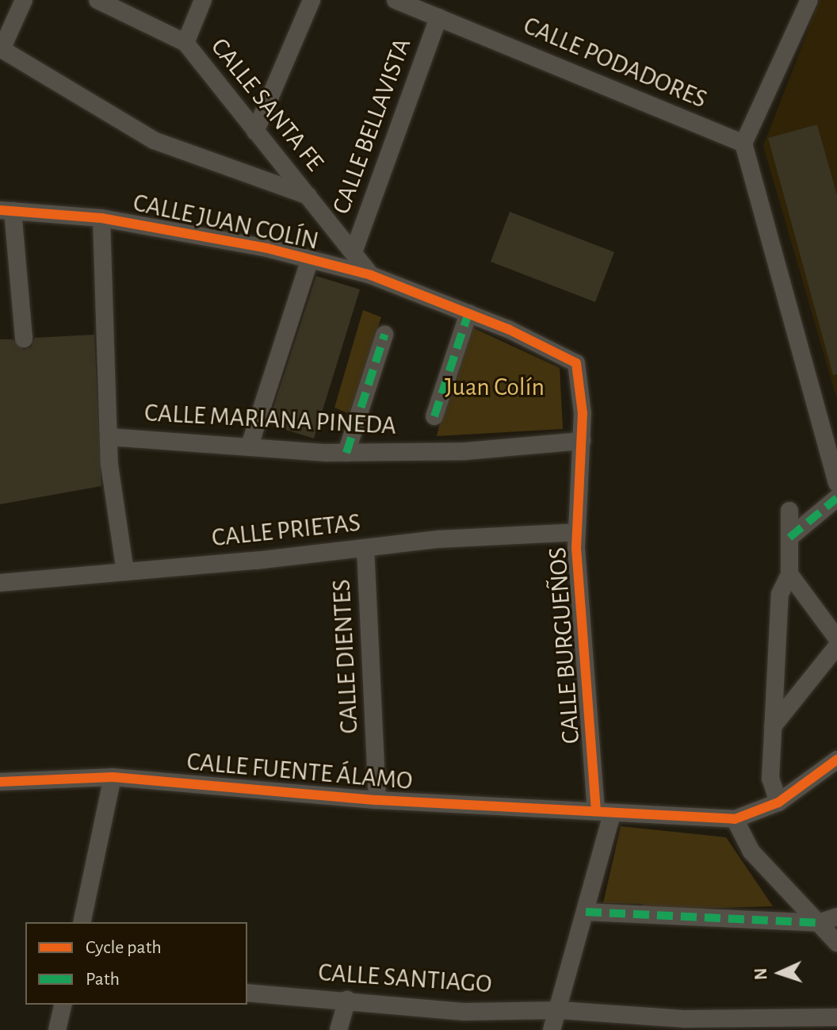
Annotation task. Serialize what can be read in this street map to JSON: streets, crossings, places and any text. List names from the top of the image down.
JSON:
{
  "streets": {
    "street": [
      "CALLE PODADORES",
      "CALLE SANTA FE",
      "CALLE BELLAVISTA",
      "CALLE JUAN COLÍN",
      "CALLE MARIANA PINEDA",
      "CALLE PRIETAS",
      "CALLE BURGUEÑOS",
      "CALLE DIENTES",
      "CALLE FUENTE ÁLAMO",
      "CALLE SANTIAGO"
    ]
  },
  "crossings": [
    ["CALLE PODADORES", "CALLE BELLAVISTA"],
    ["CALLE SANTA FE", "CALLE BELLAVISTA"],
    ["CALLE SANTA FE", "CALLE JUAN COLÍN"],
    ["CALLE JUAN COLÍN", "CALLE BURGUEÑOS"],
    ["CALLE MARIANA PINEDA", "CALLE BURGUEÑOS"],
    ["CALLE PRIETAS", "CALLE BURGUEÑOS"],
    ["CALLE PRIETAS", "CALLE DIENTES"],
    ["CALLE BURGUEÑOS", "CALLE FUENTE ÁLAMO"],
    ["CALLE BURGUEÑOS", "CALLE SANTIAGO"],
    ["CALLE DIENTES", "CALLE FUENTE ÁLAMO"]
  ],
  "parks": ["Juan Colín"],
  "legend": ["Cycle path", "Path"],
  "north": "left"
}
